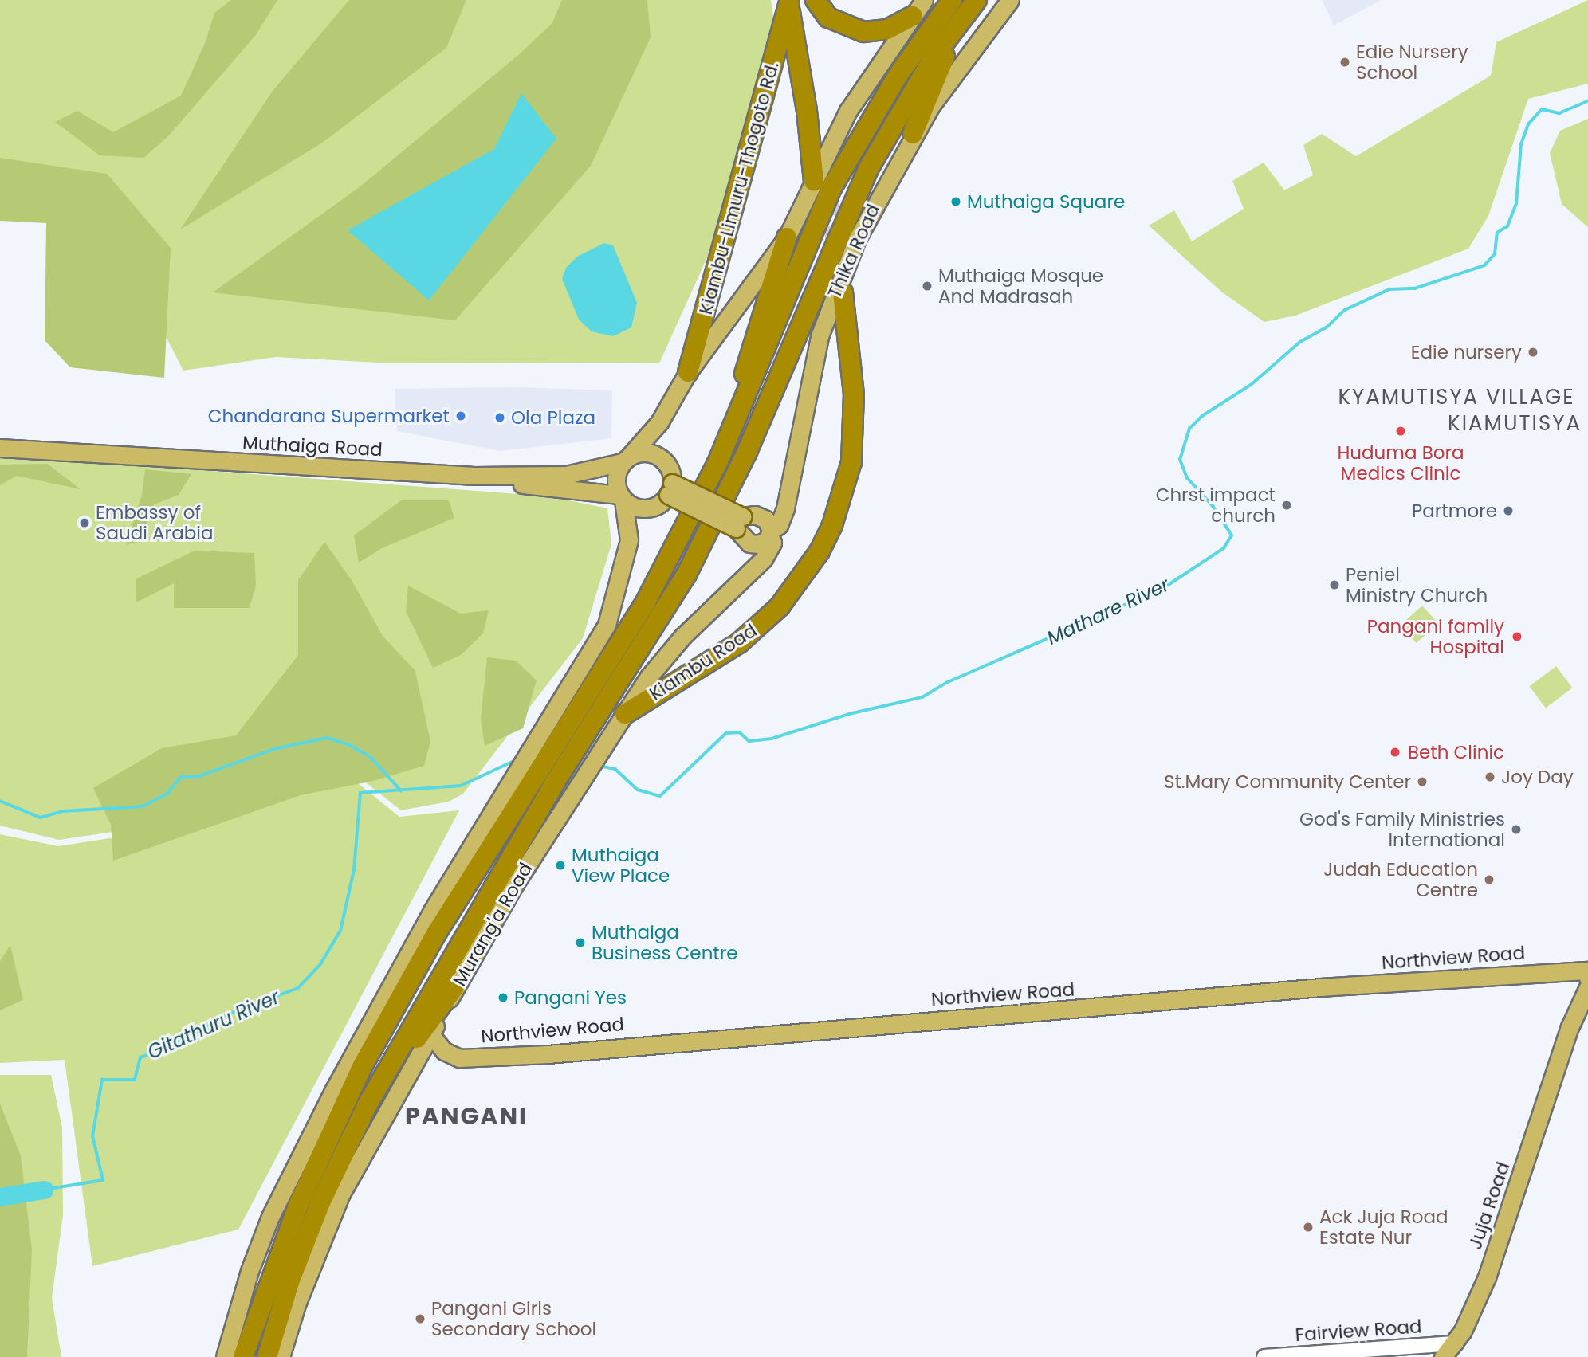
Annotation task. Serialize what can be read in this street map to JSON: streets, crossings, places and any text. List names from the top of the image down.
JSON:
{
  "streets": {
    "highway": [
      "Kiambu-Limuru-Thogoto Rd.",
      "Thika Road",
      "Kiambu Road",
      "Murang'a Road"
    ],
    "main road": ["Muthaiga Road", "Northview Road", "Juja Road"],
    "street": ["Fairview Road"]
  },
  "crossings": [
    ["Thika Road", "Murang'a Road"],
    ["Kiambu Road", "Murang'a Road"],
    ["Murang'a Road", "Northview Road"],
    ["Juja Road", "Fairview Road"]
  ],
  "districts": ["KYAMUTISYA VILLAGE", "KIAMUTISYA", "PANGANI"],
  "water": ["Mathare River", "Gitathuru River"],
  "places": [
    "Edie Nursery School",
    "Muthaiga Square",
    "Muthaiga Mosque And Madrasah",
    "Edie nursery",
    "Chandarana Supermarket",
    "Ola Plaza",
    "Huduma Bora Medics Clinic",
    "Chrst impact church",
    "Partmore",
    "Embassy of Saudi Arabia",
    "Peniel Ministry Church",
    "Pangani family Hospital",
    "Beth Clinic",
    "Joy Day",
    "St.Mary Community Center",
    "God's Family Ministries International",
    "Muthaiga View Place",
    "Judah Education Centre",
    "Muthaiga Business Centre",
    "Pangani Yes",
    "Ack Juja Road Estate Nur",
    "Pangani Girls Secondary School"
  ]
}
